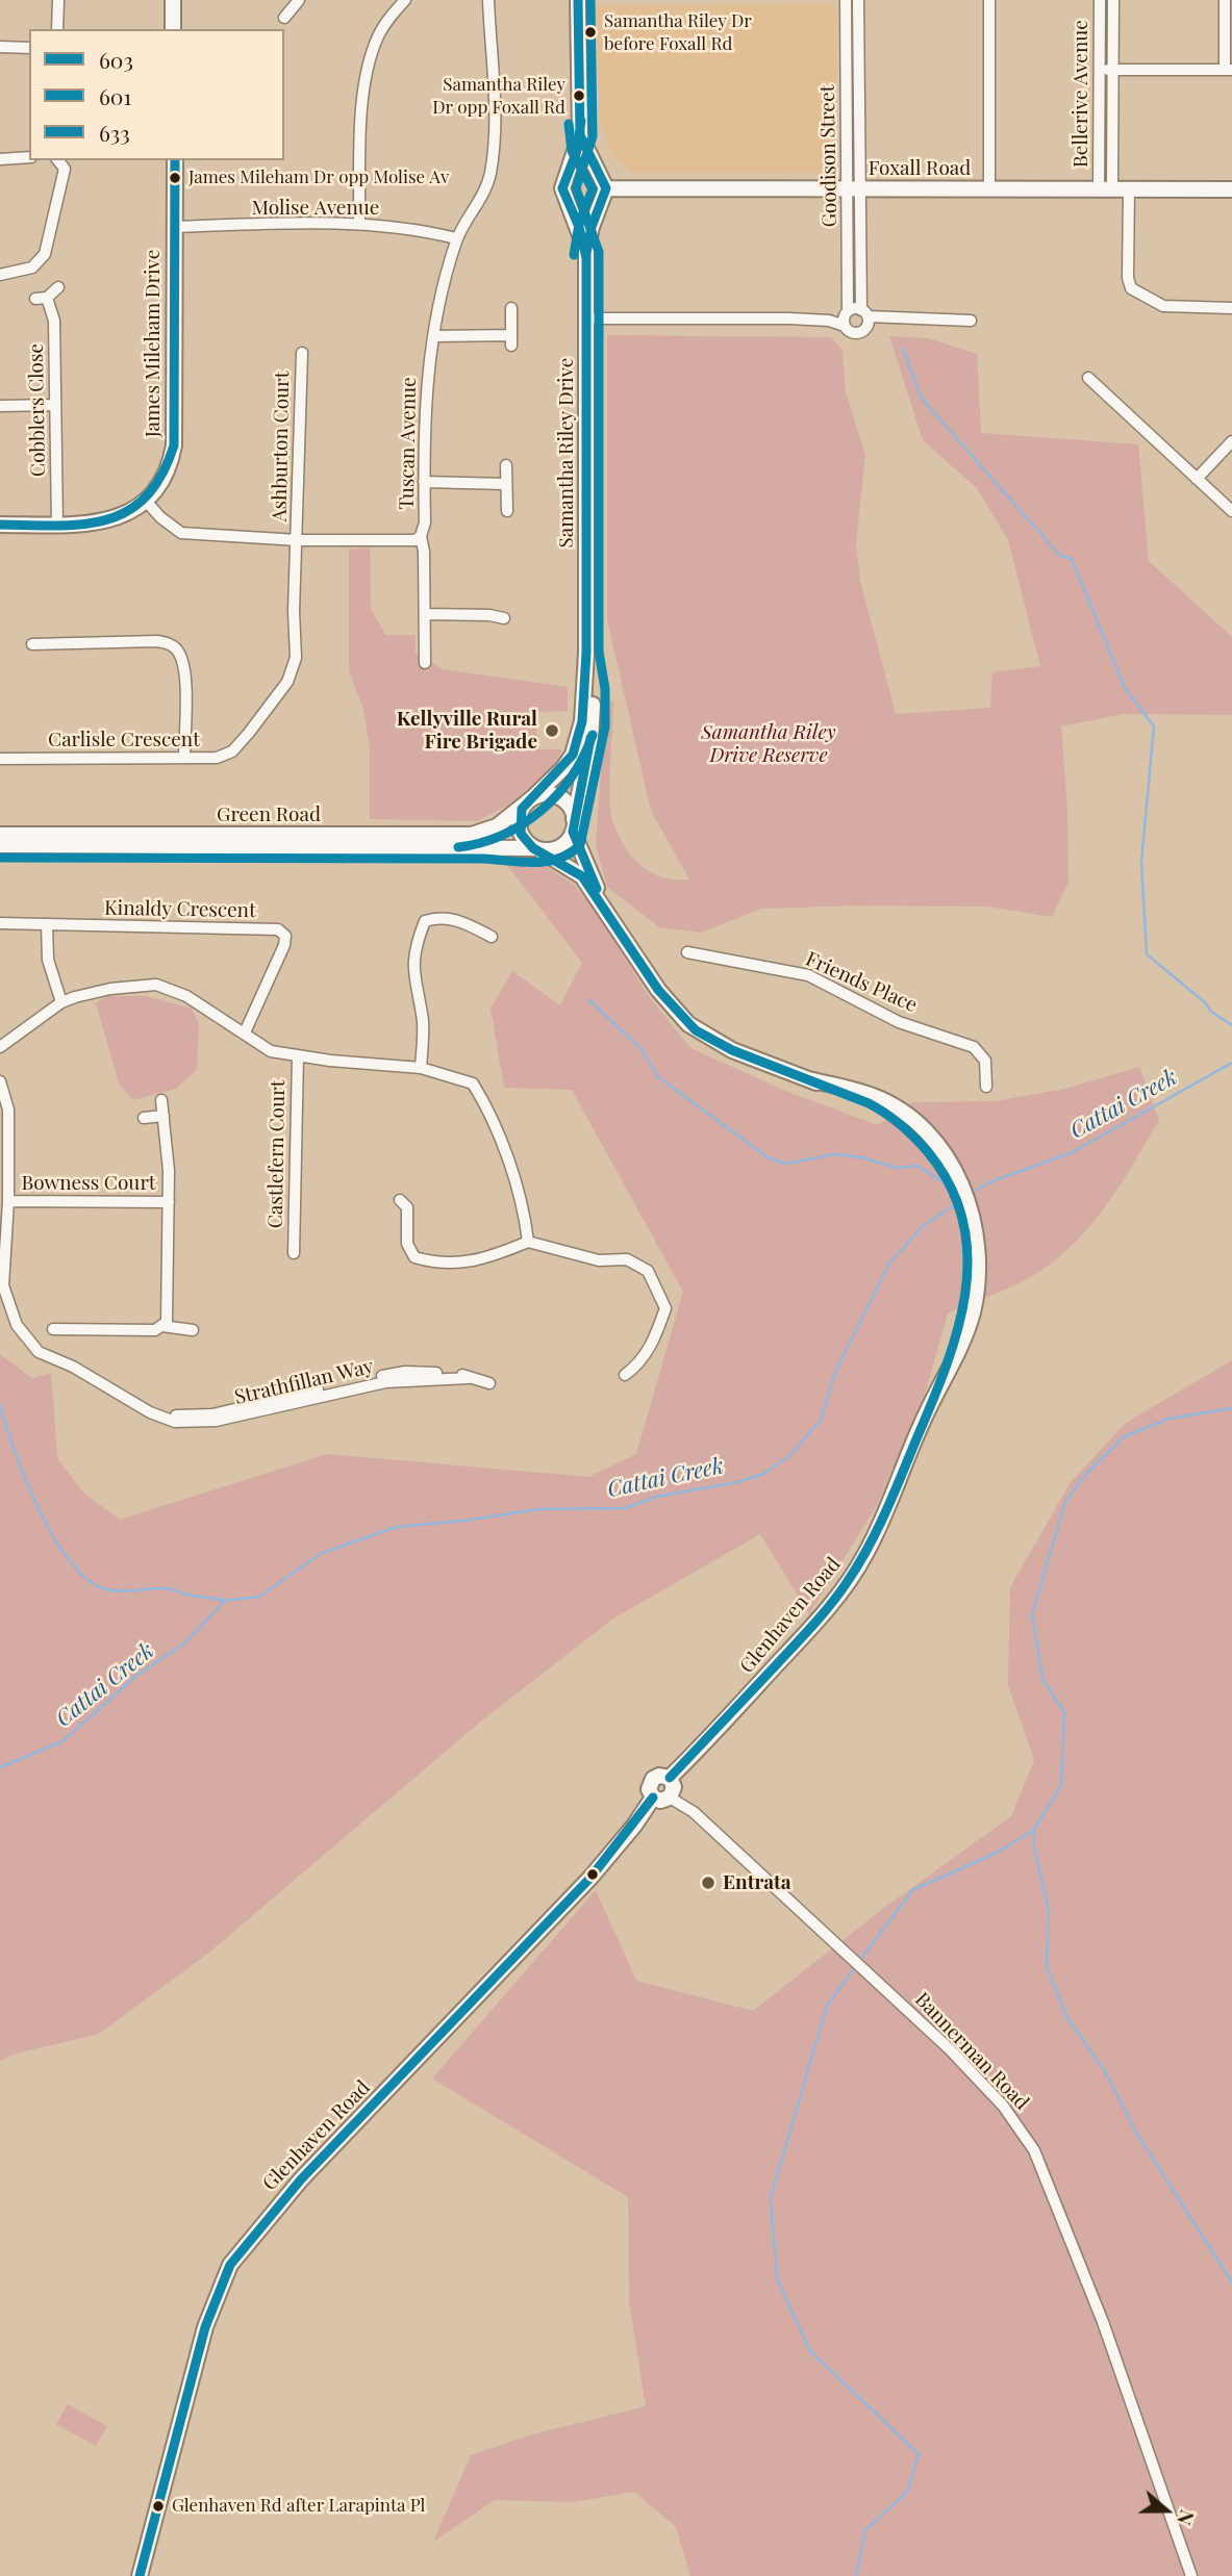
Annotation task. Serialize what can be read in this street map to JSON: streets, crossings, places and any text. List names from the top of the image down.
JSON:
{
  "streets": {
    "main road": [
      "Foxall Road",
      "James Mileham Drive",
      "Samantha Riley Drive",
      "Green Road",
      "Glenhaven Road"
    ],
    "street": [
      "Bellerive Avenue",
      "Goodison Street",
      "Molise Avenue",
      "Cobblers Close",
      "Tuscan Avenue",
      "Ashburton Court",
      "Carlisle Crescent",
      "Kinaldy Crescent",
      "Friends Place",
      "Castlefern Court",
      "Bowness Court",
      "Strathfillan Way",
      "Bannerman Road"
    ]
  },
  "crossings": [
    ["Bellerive Avenue", "Foxall Road"],
    ["Goodison Street", "Foxall Road"],
    ["Foxall Road", "Samantha Riley Drive"],
    ["Molise Avenue", "James Mileham Drive"],
    ["Molise Avenue", "Tuscan Avenue"],
    ["James Mileham Drive", "Cobblers Close"],
    ["James Mileham Drive", "Tuscan Avenue"],
    ["Tuscan Avenue", "Ashburton Court"],
    ["Tuscan Avenue", "Carlisle Crescent"],
    ["Ashburton Court", "Carlisle Crescent"],
    ["Samantha Riley Drive", "Green Road"],
    ["Samantha Riley Drive", "Glenhaven Road"],
    ["Green Road", "Glenhaven Road"],
    ["Bowness Court", "Strathfillan Way"],
    ["Glenhaven Road", "Bannerman Road"]
  ],
  "water": ["Cattai Creek"],
  "parks": ["Samantha Riley Drive Reserve"],
  "places": [
    "Samantha Riley Dr before Foxall Rd",
    "Samantha Riley Dr opp Foxall Rd",
    "James Mileham Dr opp Molise Av",
    "Kellyville Rural Fire Brigade",
    "Entrata",
    "Glenhaven Rd after Larapinta Pl"
  ],
  "lines": ["transit line 603", "transit line 601", "transit line 633"],
  "legend": ["603", "601", "633"],
  "north": "right"
}
